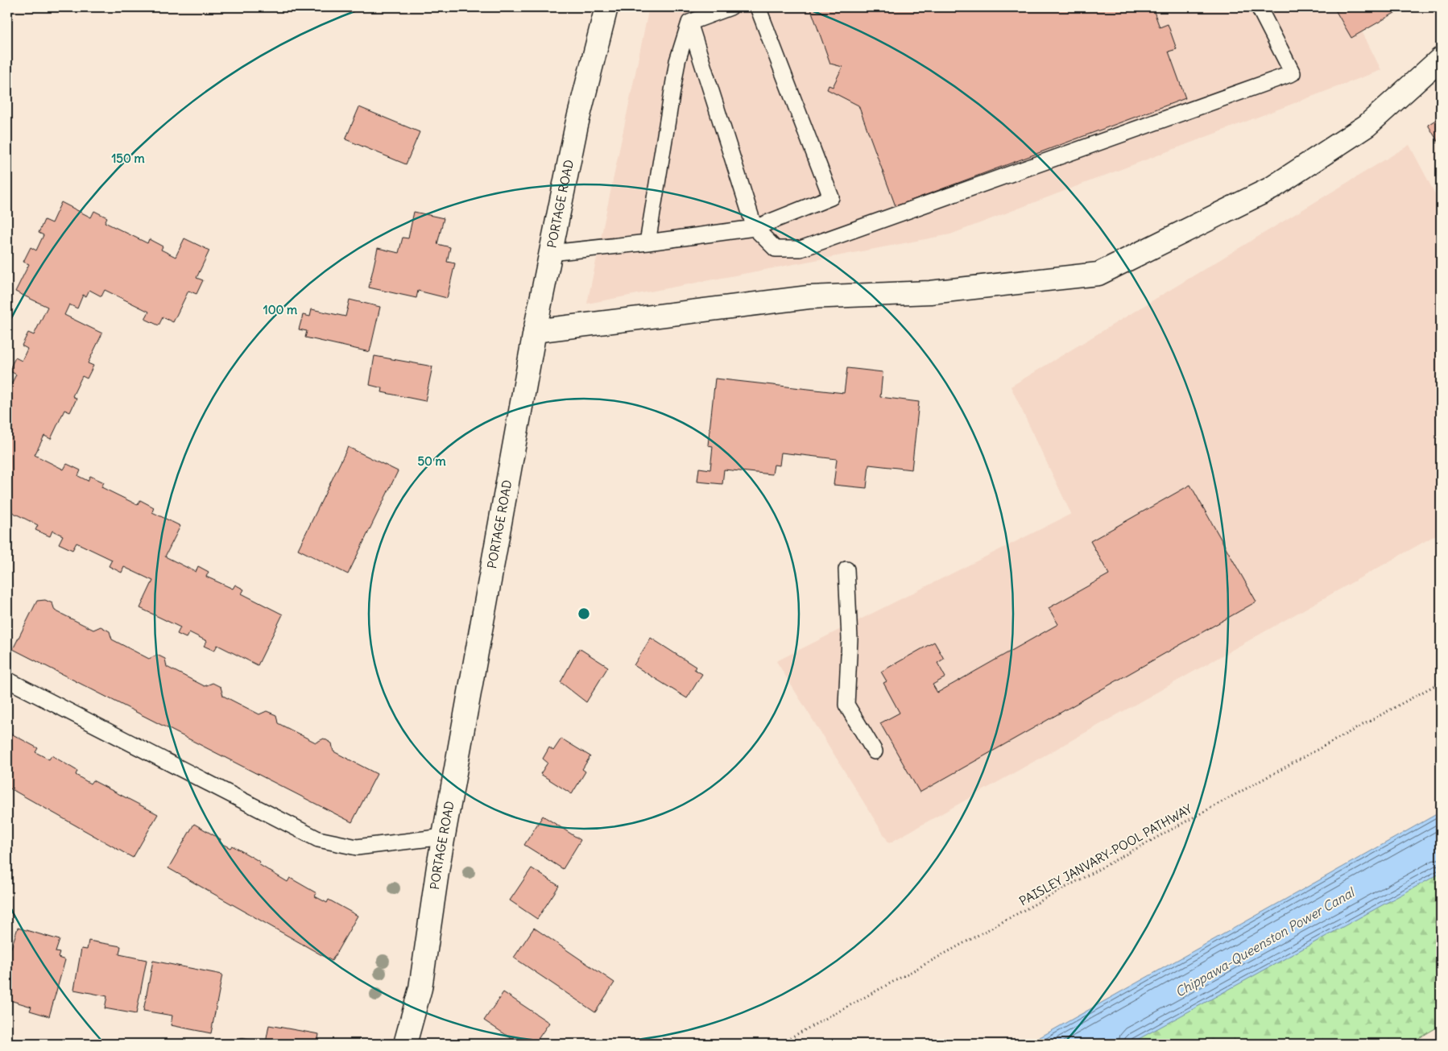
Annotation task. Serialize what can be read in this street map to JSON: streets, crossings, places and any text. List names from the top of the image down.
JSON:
{
  "streets": {
    "street": ["PORTAGE ROAD"],
    "path": ["PAISLEY JANVARY-POOL PATHWAY"]
  },
  "water": ["Chippawa-Queenston Power Canal"],
  "rings": ["150 m", "100 m", "50 m"]
}
